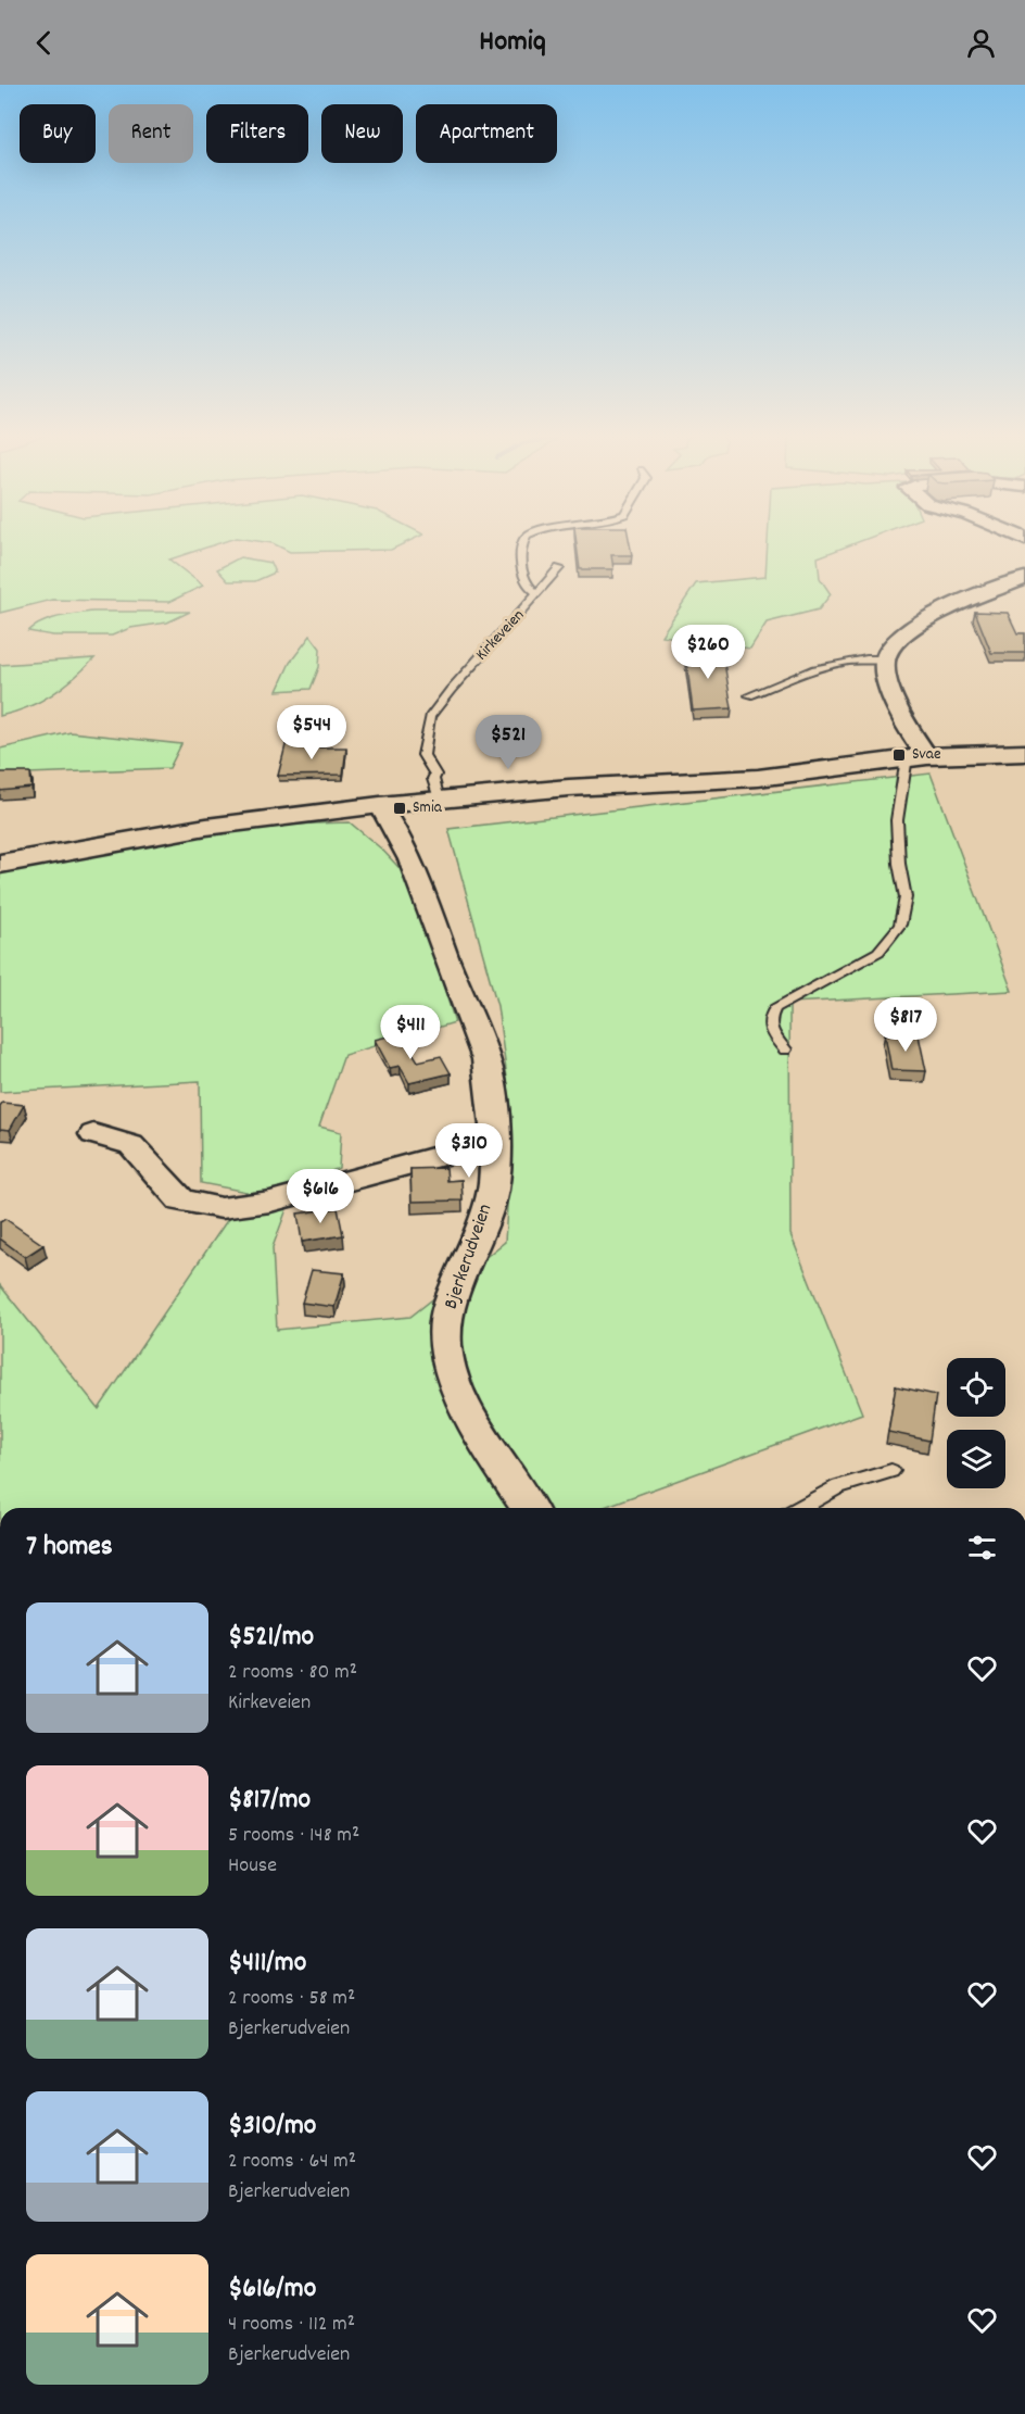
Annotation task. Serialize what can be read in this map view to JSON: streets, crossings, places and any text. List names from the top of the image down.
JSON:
{
  "streets": {
    "street": ["Bjerkerudveien"],
    "lane": ["Kirkeveien"]
  },
  "places": {
    "transit": ["Svae", "Smia"]
  },
  "page": {
    "header": "Homiq",
    "chip": [
      "Buy",
      "Rent",
      "Filters",
      "New",
      "Apartment"
    ],
    "price": [
      "$260",
      "$544",
      "$521",
      "$817",
      "$411",
      "$310",
      "$616"
    ],
    "heading": "7 homes",
    "list": [
      {
        "name": "$521/mo",
        "note": "2 rooms · 80 m² · Kirkeveien"
      },
      {
        "name": "$817/mo",
        "note": "5 rooms · 148 m² · House"
      },
      {
        "name": "$411/mo",
        "note": "2 rooms · 58 m² · Bjerkerudveien"
      },
      {
        "name": "$310/mo",
        "note": "2 rooms · 64 m² · Bjerkerudveien"
      },
      {
        "name": "$616/mo",
        "note": "4 rooms · 112 m² · Bjerkerudveien"
      }
    ]
  }
}
